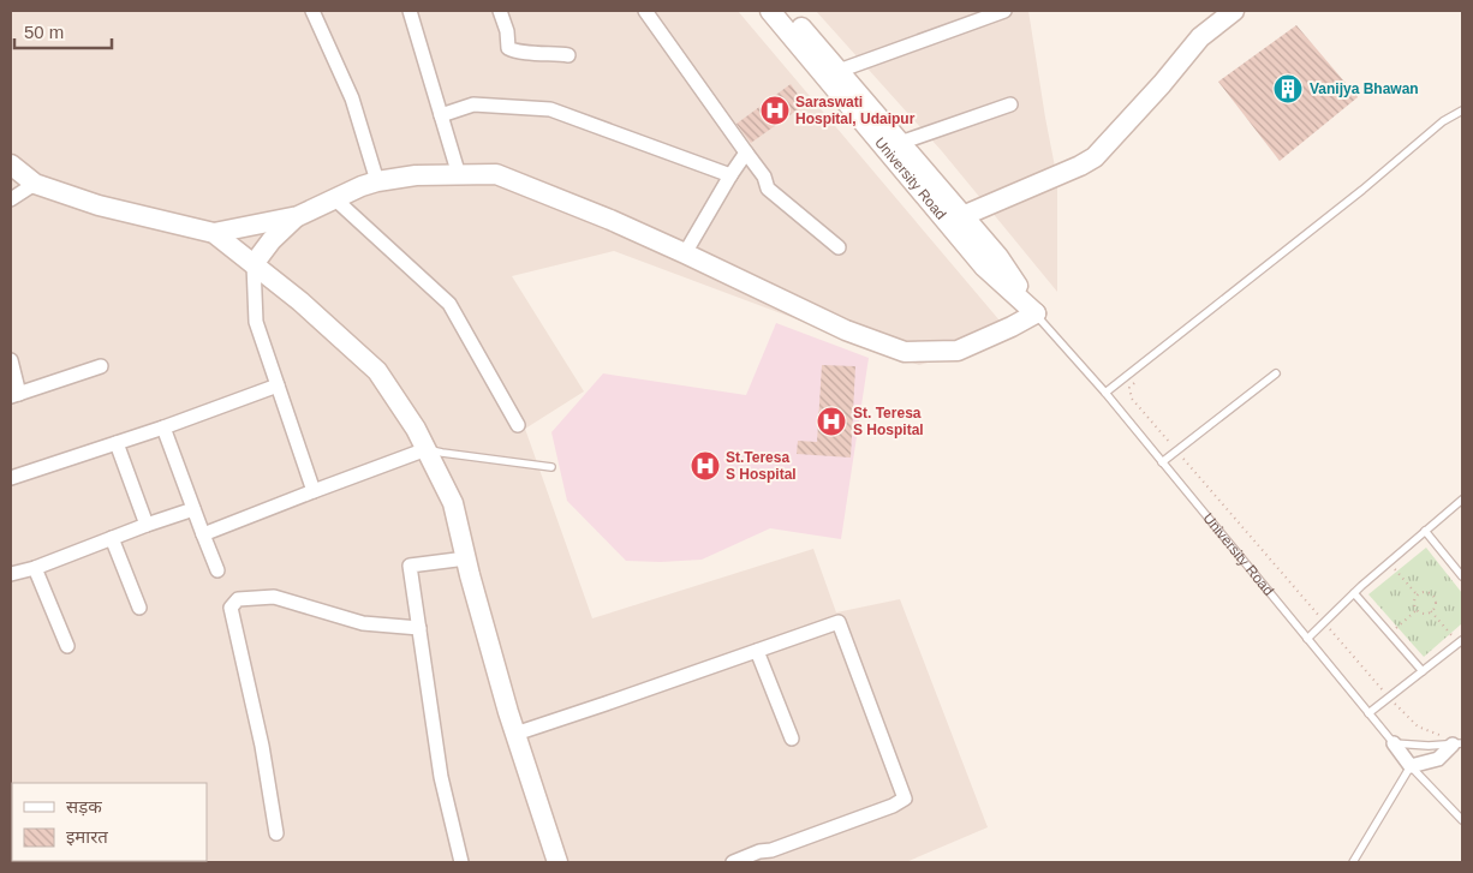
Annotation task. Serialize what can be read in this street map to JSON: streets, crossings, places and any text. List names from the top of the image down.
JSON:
{
  "streets": {
    "street": ["University Road"]
  },
  "places": {
    "building": ["Vanijya Bhawan"],
    "hospital": ["Saraswati Hospital, Udaipur", "St. Teresa S Hospital", "St.Teresa S Hospital"]
  },
  "legend": ["सड़क", "इमारत"],
  "scale_bar": "50 m"
}
